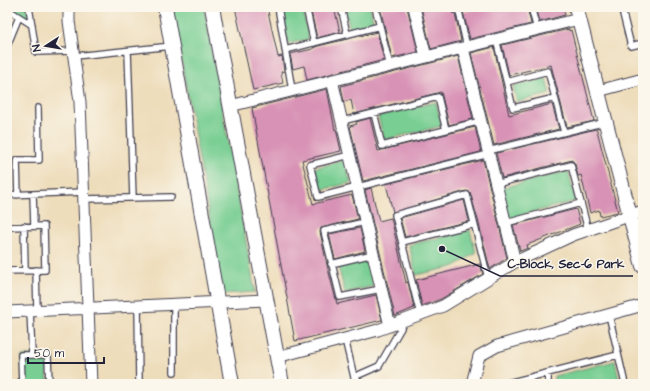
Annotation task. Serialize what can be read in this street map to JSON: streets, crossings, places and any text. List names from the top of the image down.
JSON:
{
  "places": ["C-Block, Sec-6 Park"],
  "scale_bar": "50 m",
  "north": "left"
}
